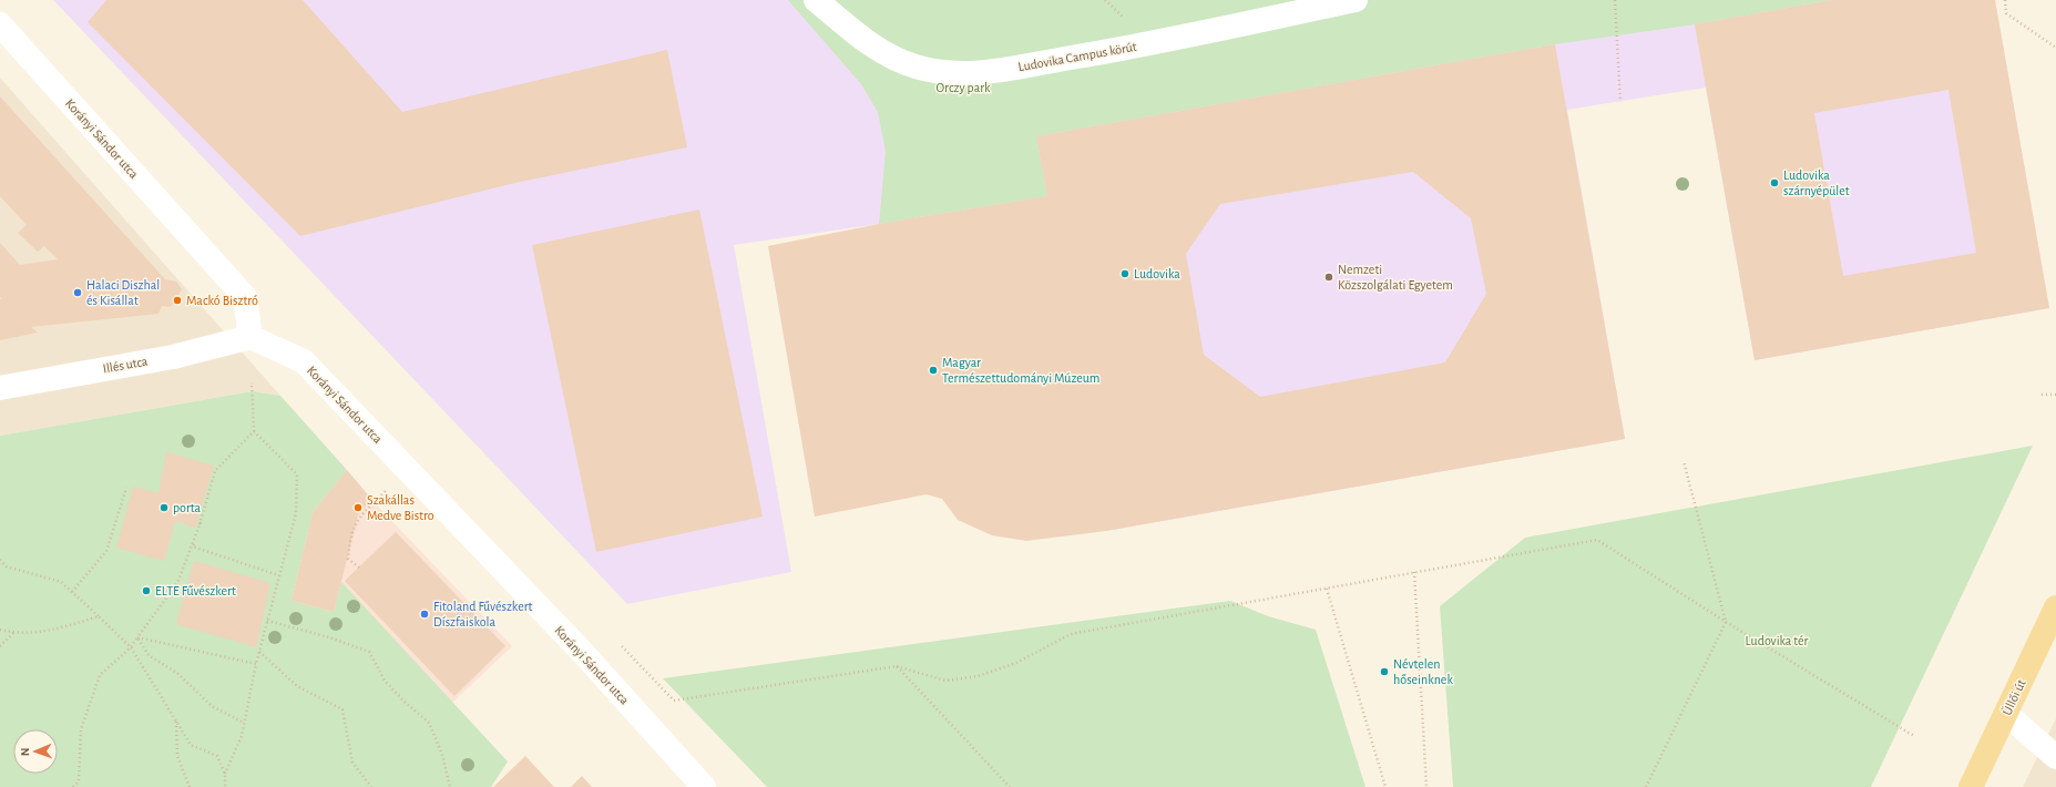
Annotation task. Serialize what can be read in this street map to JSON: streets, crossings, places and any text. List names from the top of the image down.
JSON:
{
  "streets": {
    "main road": ["Üllői út"],
    "street": ["Ludovika Campus körút", "Korányi Sándor utca", "Illés utca"]
  },
  "crossings": [
    ["Korányi Sándor utca", "Illés utca"]
  ],
  "parks": ["Orczy park", "Ludovika tér"],
  "places": [
    "Ludovika szárnyépület",
    "Ludovika",
    "Nemzeti Közszolgálati Egyetem",
    "Halaci Diszhal és Kisállat",
    "Mackó Bisztró",
    "Magyar Természettudományi Múzeum",
    "porta",
    "Szakállas Medve Bistro",
    "ELTE Fűvészkert",
    "Fitoland Fűvészkert Díszfaiskola",
    "Névtelen hőseinknek"
  ],
  "north": "left"
}
